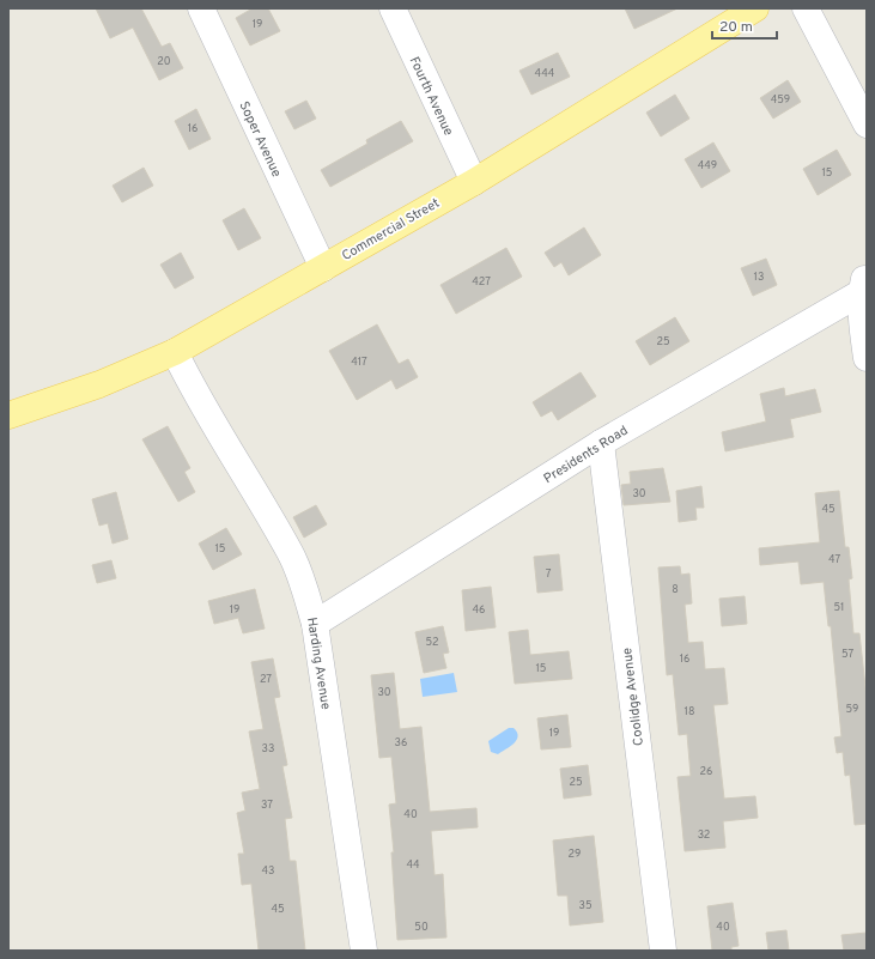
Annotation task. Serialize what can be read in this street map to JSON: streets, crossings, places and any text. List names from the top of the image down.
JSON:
{
  "streets": {
    "main road": ["Commercial Street"],
    "street": [
      "Fourth Avenue",
      "Soper Avenue",
      "Presidents Road",
      "Harding Avenue",
      "Coolidge Avenue"
    ]
  },
  "crossings": [
    ["Fourth Avenue", "Commercial Street"],
    ["Soper Avenue", "Commercial Street"],
    ["Commercial Street", "Harding Avenue"],
    ["Presidents Road", "Harding Avenue"],
    ["Presidents Road", "Coolidge Avenue"]
  ],
  "house_numbers": [
    "19",
    "20",
    "444",
    "459",
    "16",
    "449",
    "15",
    "13",
    "427",
    "25",
    "417",
    "30",
    "45",
    "15",
    "47",
    "7",
    "8",
    "51",
    "19",
    "46",
    "52",
    "57",
    "16",
    "15",
    "27",
    "30",
    "59",
    "18",
    "19",
    "36",
    "33",
    "26",
    "25",
    "37",
    "40",
    "32",
    "29",
    "44",
    "43",
    "35",
    "45",
    "50",
    "40"
  ],
  "scale_bar": "20 m"
}
